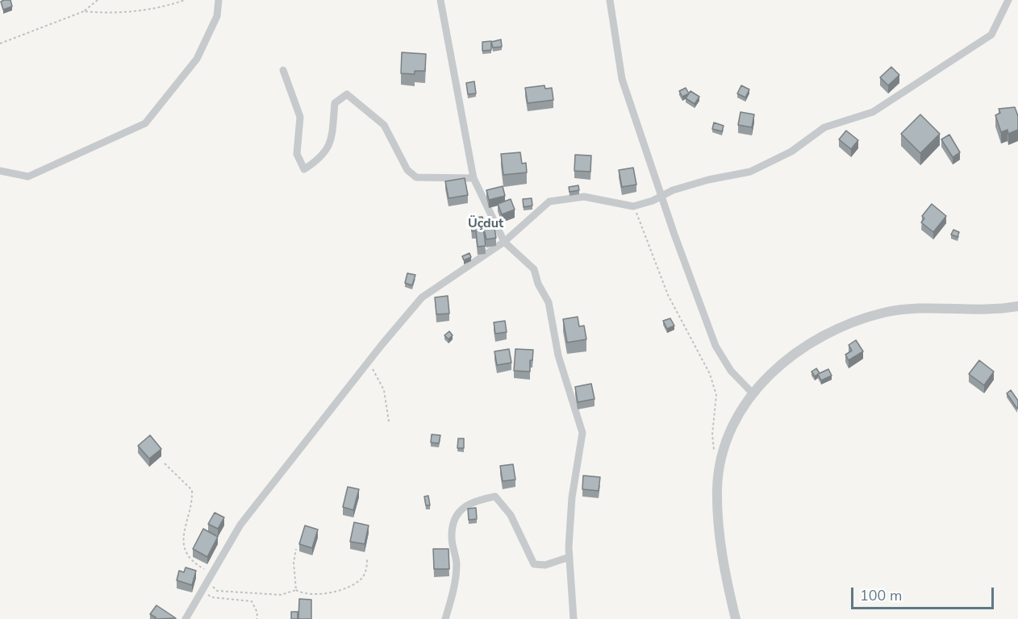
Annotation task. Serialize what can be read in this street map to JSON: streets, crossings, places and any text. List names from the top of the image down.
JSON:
{
  "districts": ["Üçdut"],
  "scale_bar": "100 m"
}
